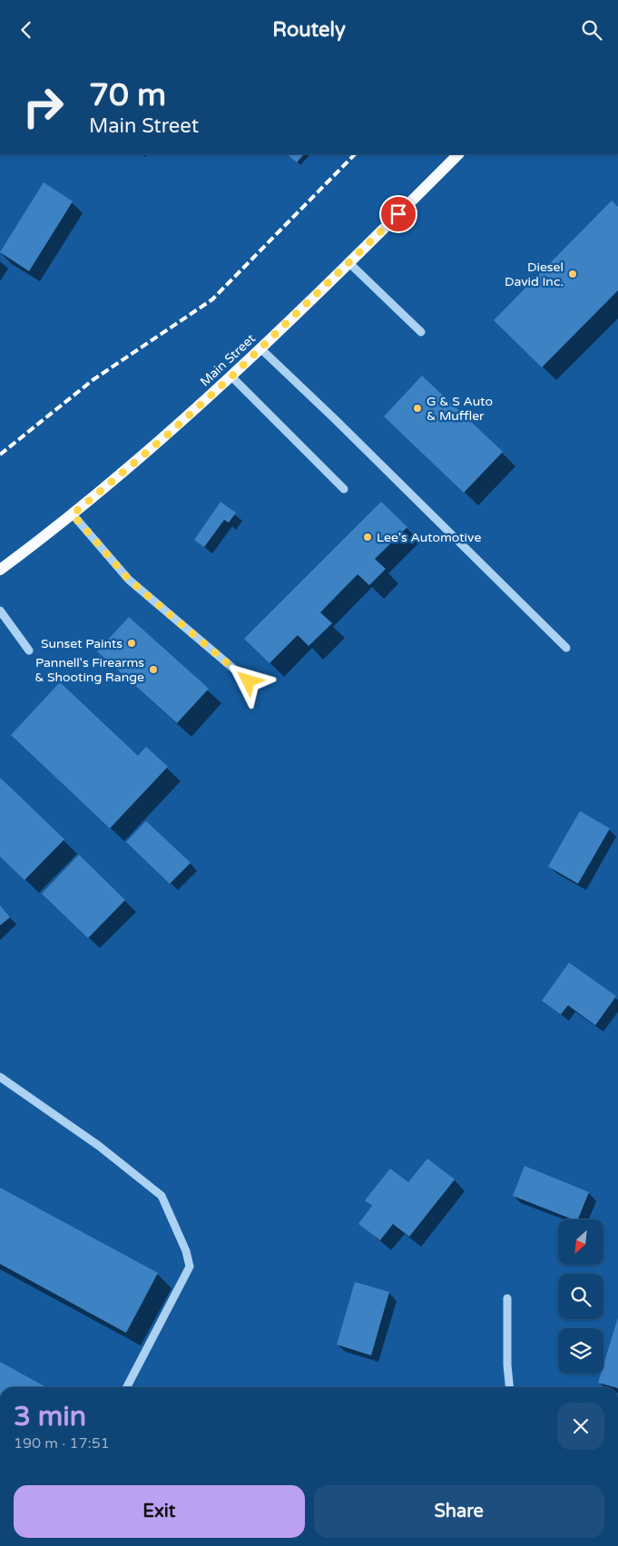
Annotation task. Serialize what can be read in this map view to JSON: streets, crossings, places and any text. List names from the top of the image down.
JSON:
{
  "streets": {
    "main road": ["Main Street"]
  },
  "places": [
    "Diesel David Inc.",
    "G & S Auto & Muffler",
    "Lee's Automotive",
    "Sunset Paints",
    "Pannell's Firearms & Shooting Range"
  ],
  "north": "bottom left",
  "page": {
    "header": "Routely",
    "turn": ["70 m", "Main Street"],
    "heading": ["3 min", "190 m · 17:51"],
    "buttons": ["Exit", "Share"]
  }
}
